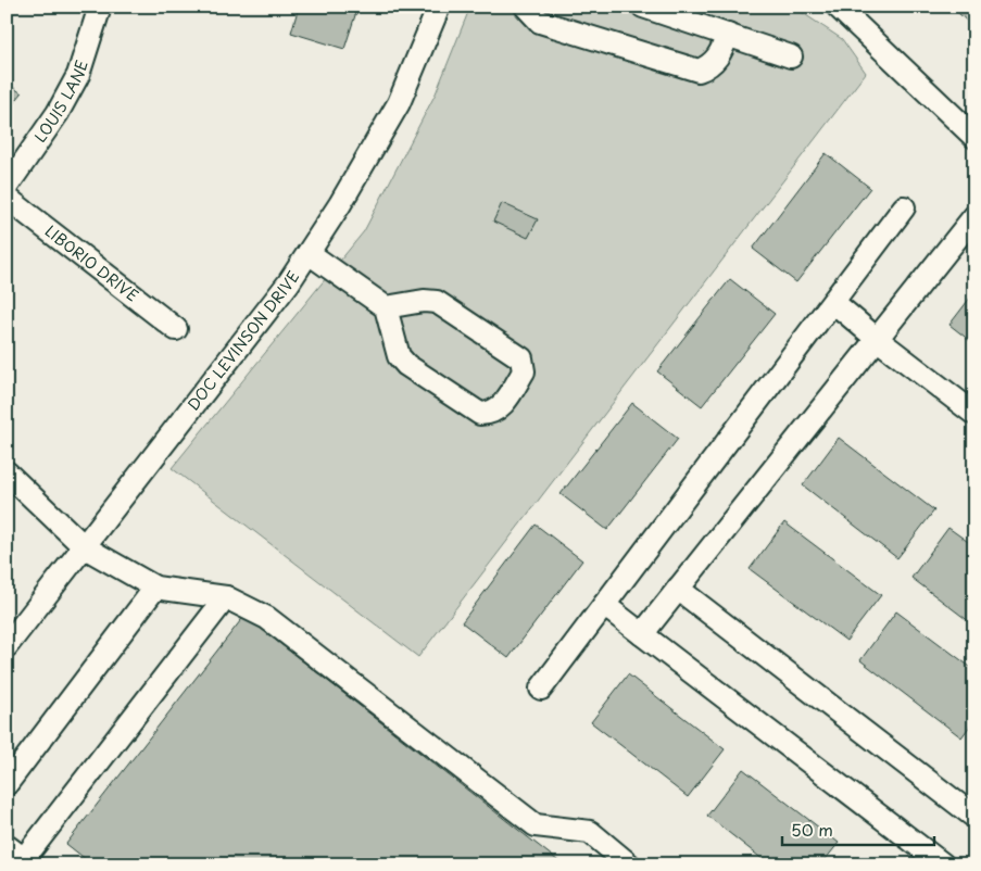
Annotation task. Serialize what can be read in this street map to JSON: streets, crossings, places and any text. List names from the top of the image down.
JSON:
{
  "streets": {
    "street": ["LOUIS LANE", "LIBORIO DRIVE", "DOC LEVINSON DRIVE"]
  },
  "scale_bar": "50 m"
}
